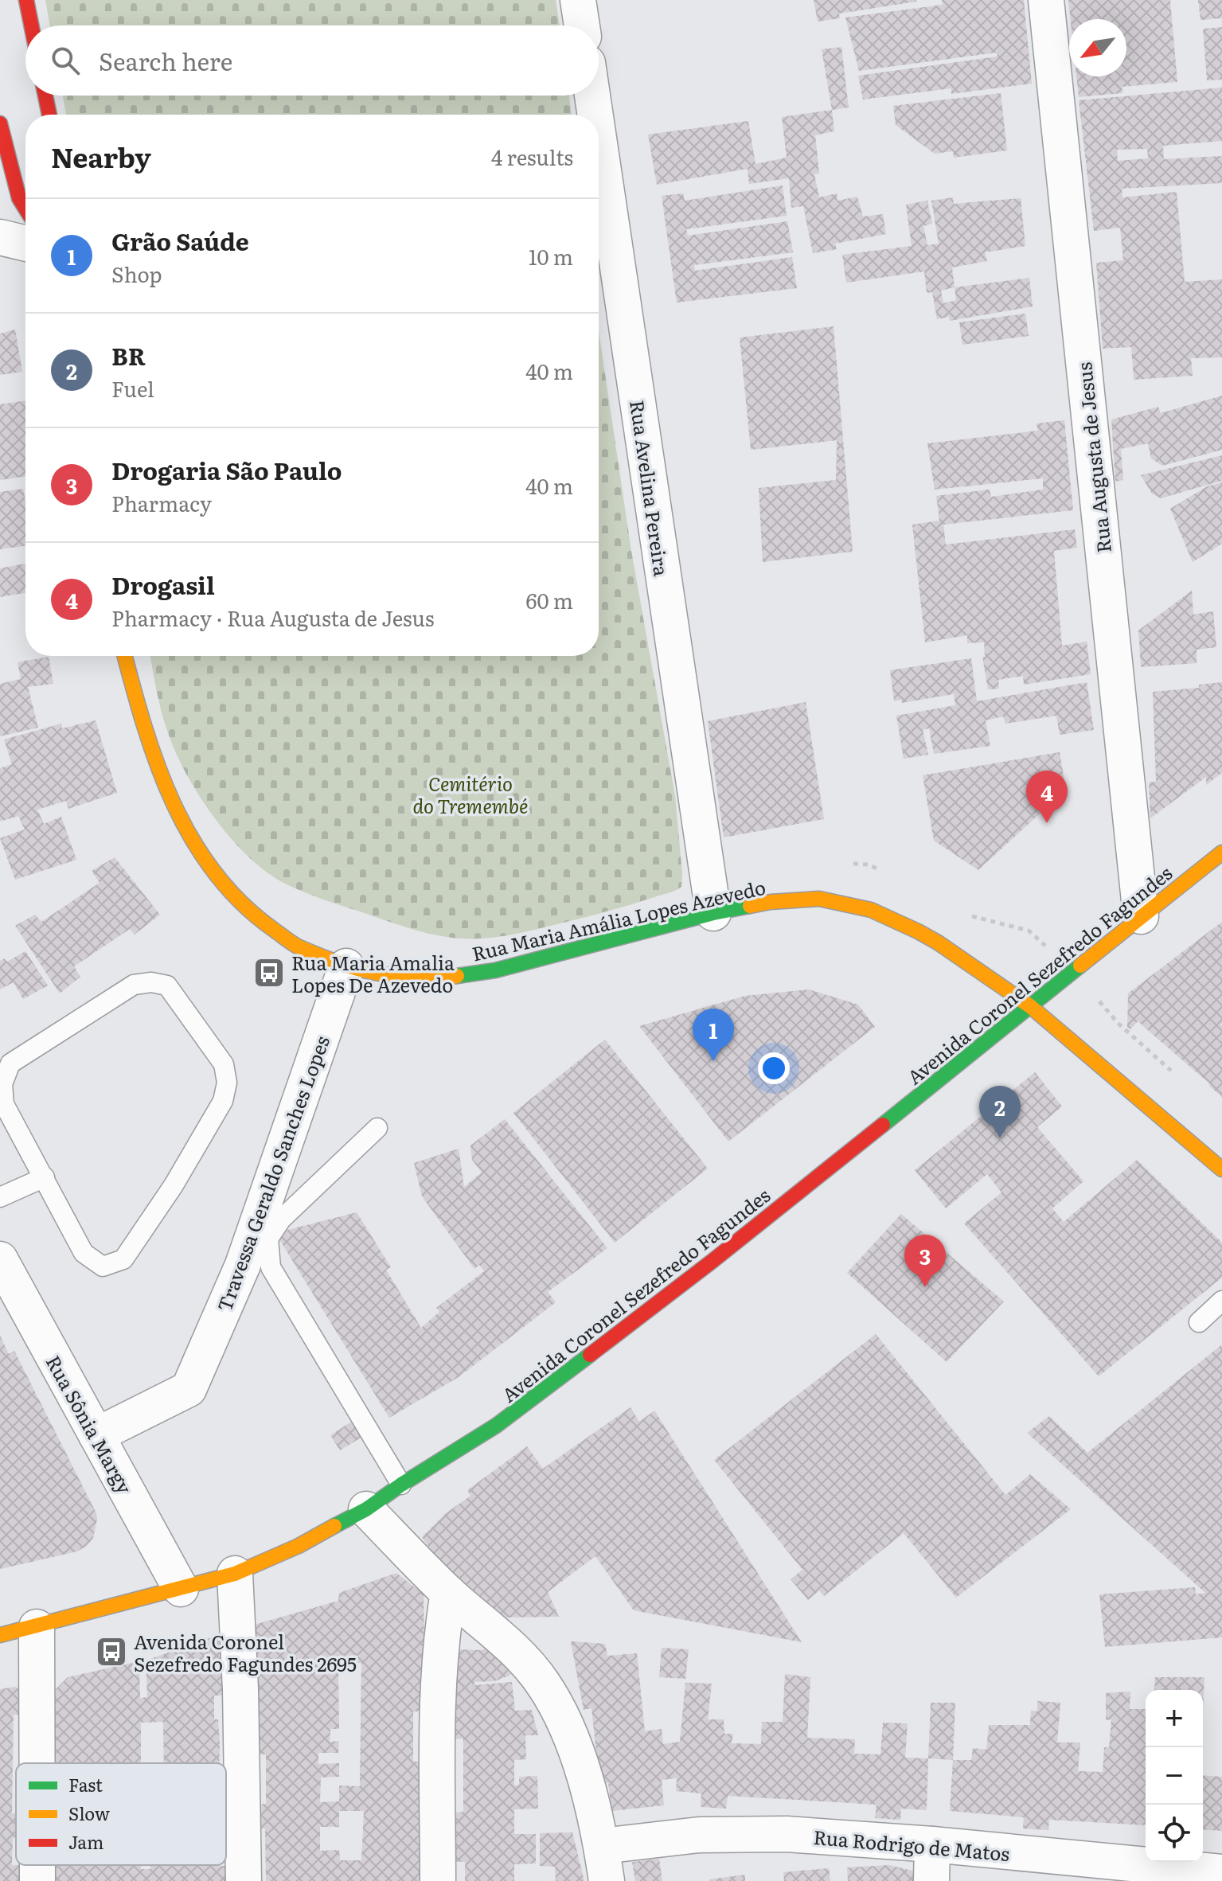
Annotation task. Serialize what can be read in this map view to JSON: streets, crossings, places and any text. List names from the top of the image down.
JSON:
{
  "streets": {
    "main road": ["Rua Maria Amália Lopes Azevedo", "Avenida Coronel Sezefredo Fagundes"],
    "street": [
      "Rua Augusta de Jesus",
      "Rua Avelina Pereira",
      "Travessa Geraldo Sanches Lopes",
      "Rua Sônia Margy",
      "Rua Rodrigo de Matos"
    ]
  },
  "crossings": [
    ["Rua Augusta de Jesus", "Avenida Coronel Sezefredo Fagundes"],
    ["Rua Avelina Pereira", "Rua Maria Amália Lopes Azevedo"],
    ["Rua Maria Amália Lopes Azevedo", "Avenida Coronel Sezefredo Fagundes"],
    ["Rua Maria Amália Lopes Azevedo", "Travessa Geraldo Sanches Lopes"],
    ["Avenida Coronel Sezefredo Fagundes", "Rua Sônia Margy"],
    ["Travessa Geraldo Sanches Lopes", "Rua Sônia Margy"]
  ],
  "parks": ["Cemitério do Tremembé"],
  "places": {
    "bus stop": ["Rua Maria Amalia Lopes De Azevedo", "Avenida Coronel Sezefredo Fagundes 2695"]
  },
  "legend": ["Fast", "Slow", "Jam"],
  "north": "bottom left",
  "page": {
    "search": "Search here",
    "heading": ["Nearby", "4 results"],
    "list": [
      {
        "mark": "1",
        "name": "Grão Saúde",
        "note": "Shop",
        "value": "10 m"
      },
      {
        "mark": "2",
        "name": "BR",
        "note": "Fuel",
        "value": "40 m"
      },
      {
        "mark": "3",
        "name": "Drogaria São Paulo",
        "note": "Pharmacy",
        "value": "40 m"
      },
      {
        "mark": "4",
        "name": "Drogasil",
        "note": "Pharmacy · Rua Augusta de Jesus",
        "value": "60 m"
      }
    ],
    "pins": [
      "4",
      "1",
      "2",
      "3"
    ],
    "map_buttons": ["+", "−"]
  }
}
